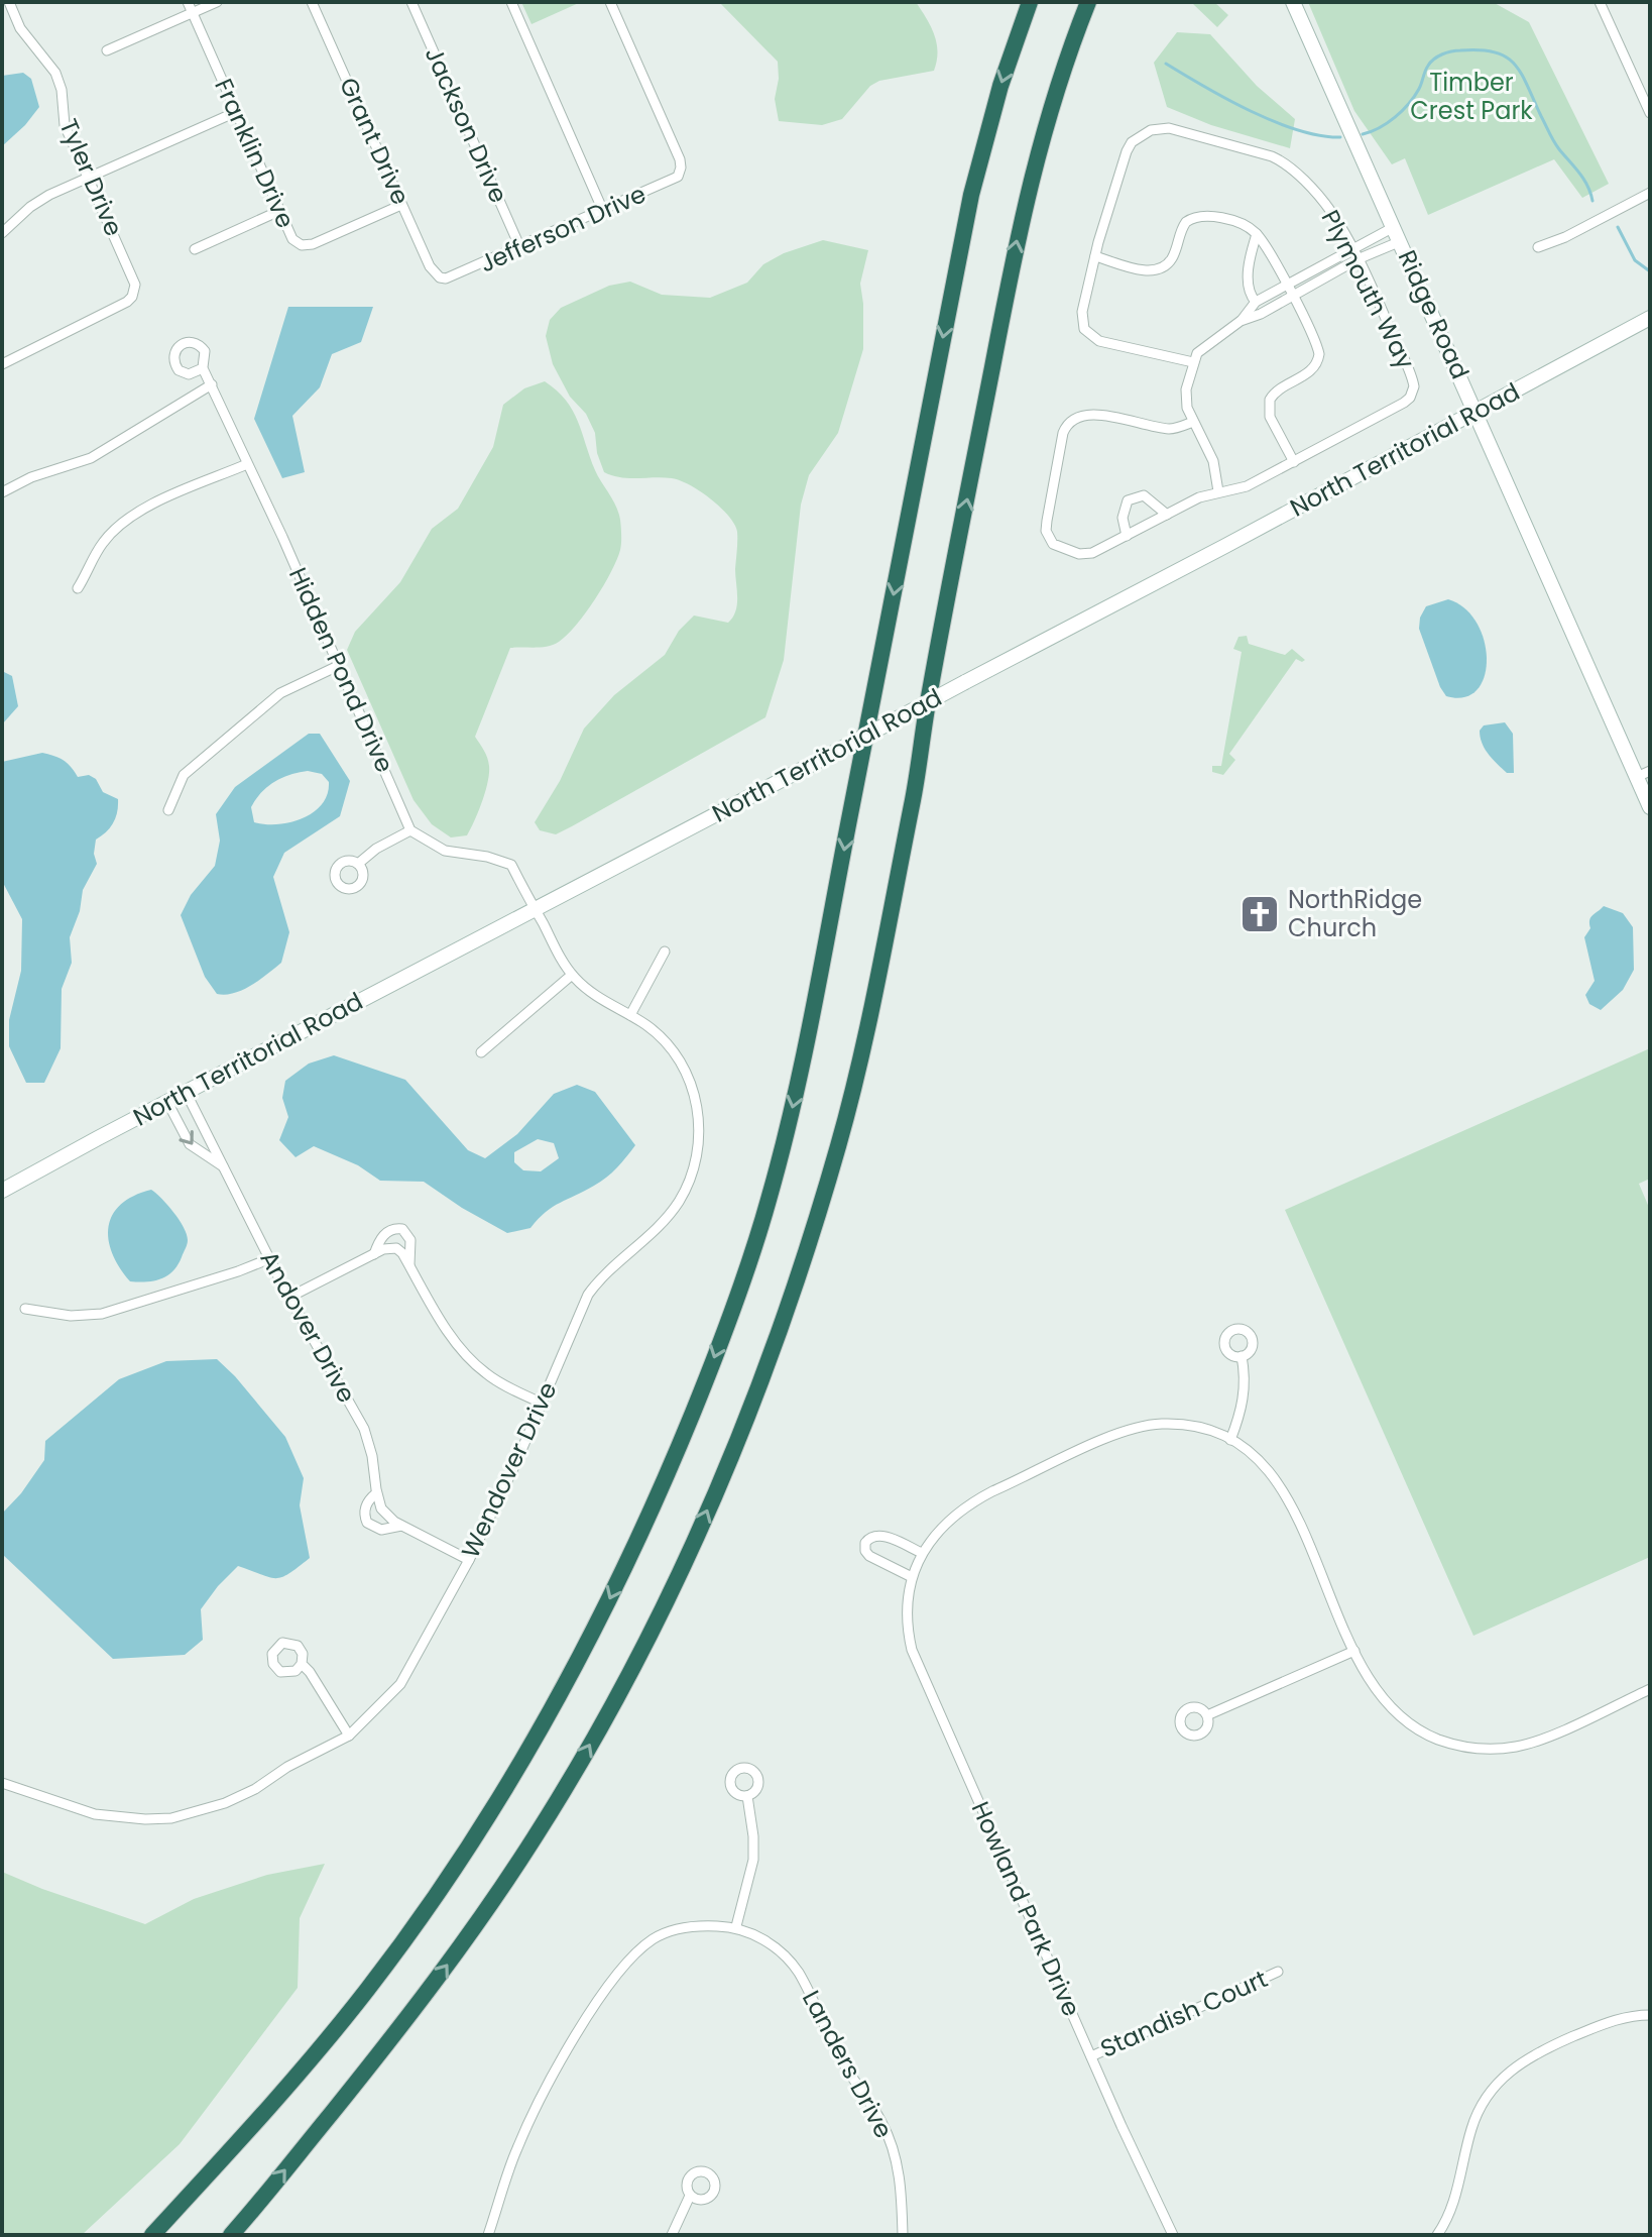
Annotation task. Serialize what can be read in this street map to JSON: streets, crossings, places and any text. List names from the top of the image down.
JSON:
{
  "streets": {
    "main road": ["Ridge Road", "North Territorial Road"],
    "street": [
      "Jackson Drive",
      "Grant Drive",
      "Franklin Drive",
      "Tyler Drive",
      "Jefferson Drive",
      "Plymouth Way",
      "Hidden Pond Drive",
      "Andover Drive",
      "Wendover Drive",
      "Howland Park Drive",
      "Standish Court",
      "Landers Drive"
    ]
  },
  "crossings": [
    ["Jackson Drive", "Jefferson Drive"],
    ["Grant Drive", "Franklin Drive"],
    ["Grant Drive", "Jefferson Drive"],
    ["Ridge Road", "North Territorial Road"],
    ["North Territorial Road", "Andover Drive"],
    ["North Territorial Road", "Wendover Drive"],
    ["Andover Drive", "Wendover Drive"],
    ["Howland Park Drive", "Standish Court"]
  ],
  "parks": ["Timber Crest Park"],
  "places": {
    "church": ["NorthRidge Church"]
  }
}
